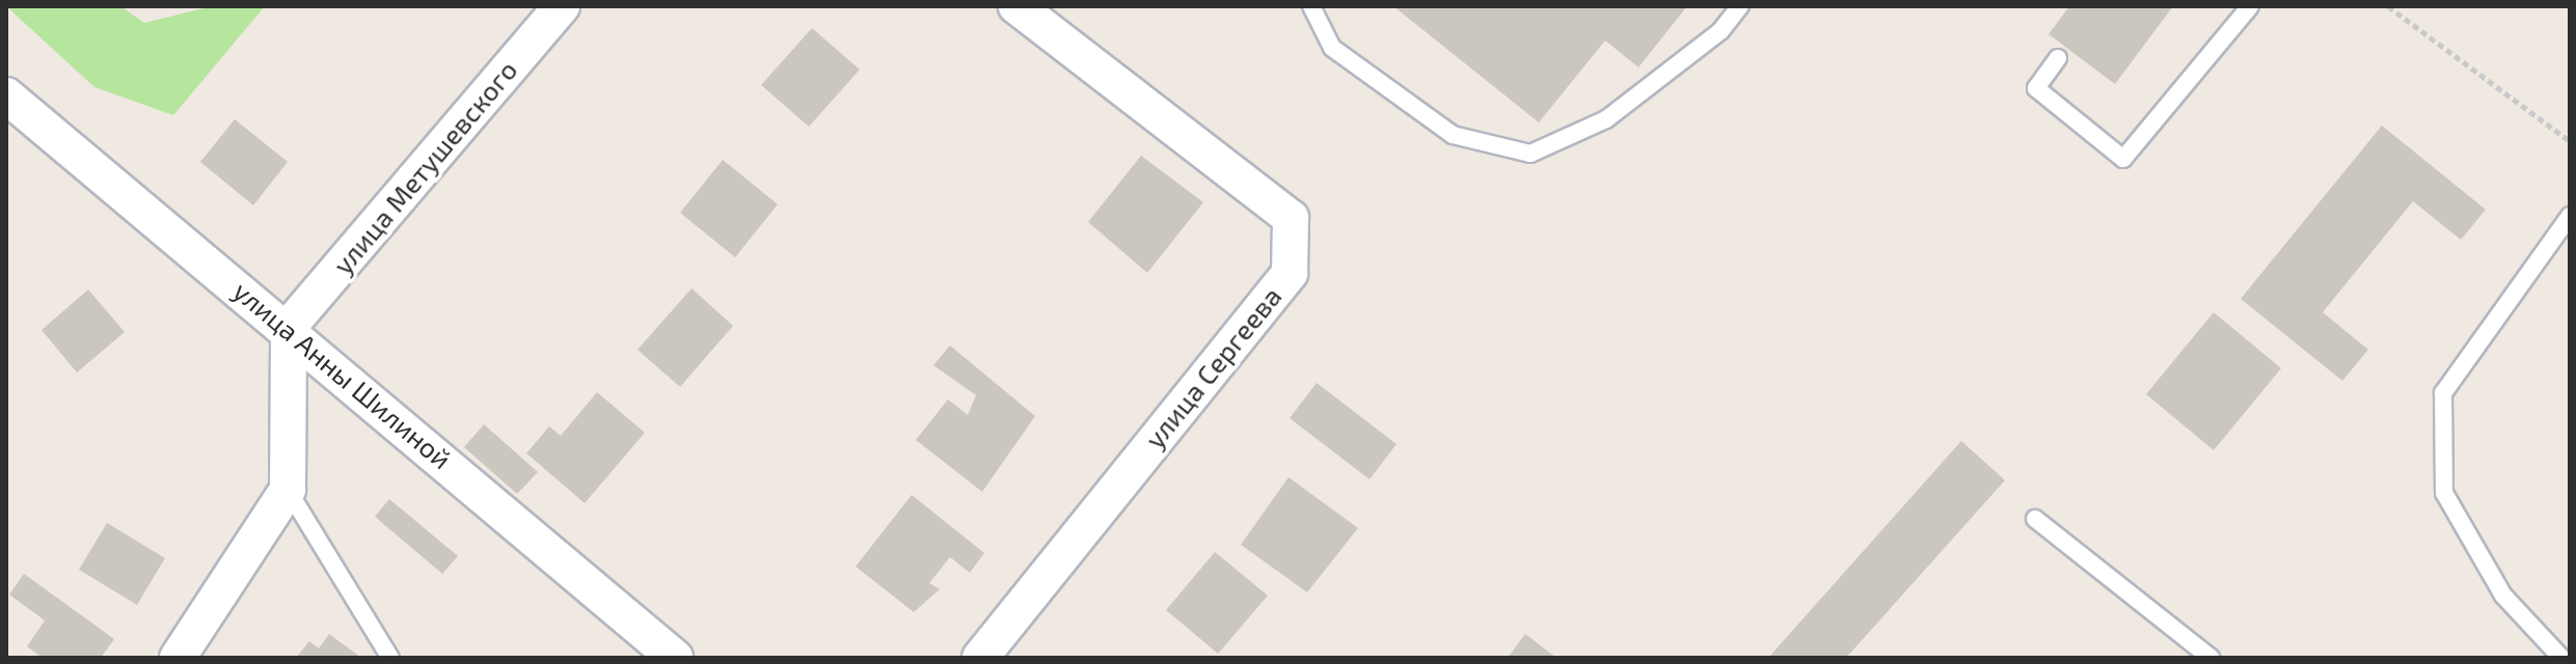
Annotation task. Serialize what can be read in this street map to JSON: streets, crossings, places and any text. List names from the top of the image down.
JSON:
{
  "streets": {
    "street": ["улица Метушевского", "улица Сергеева", "улица Анны Шилиной"]
  },
  "crossings": [
    ["улица Метушевского", "улица Анны Шилиной"]
  ]
}
